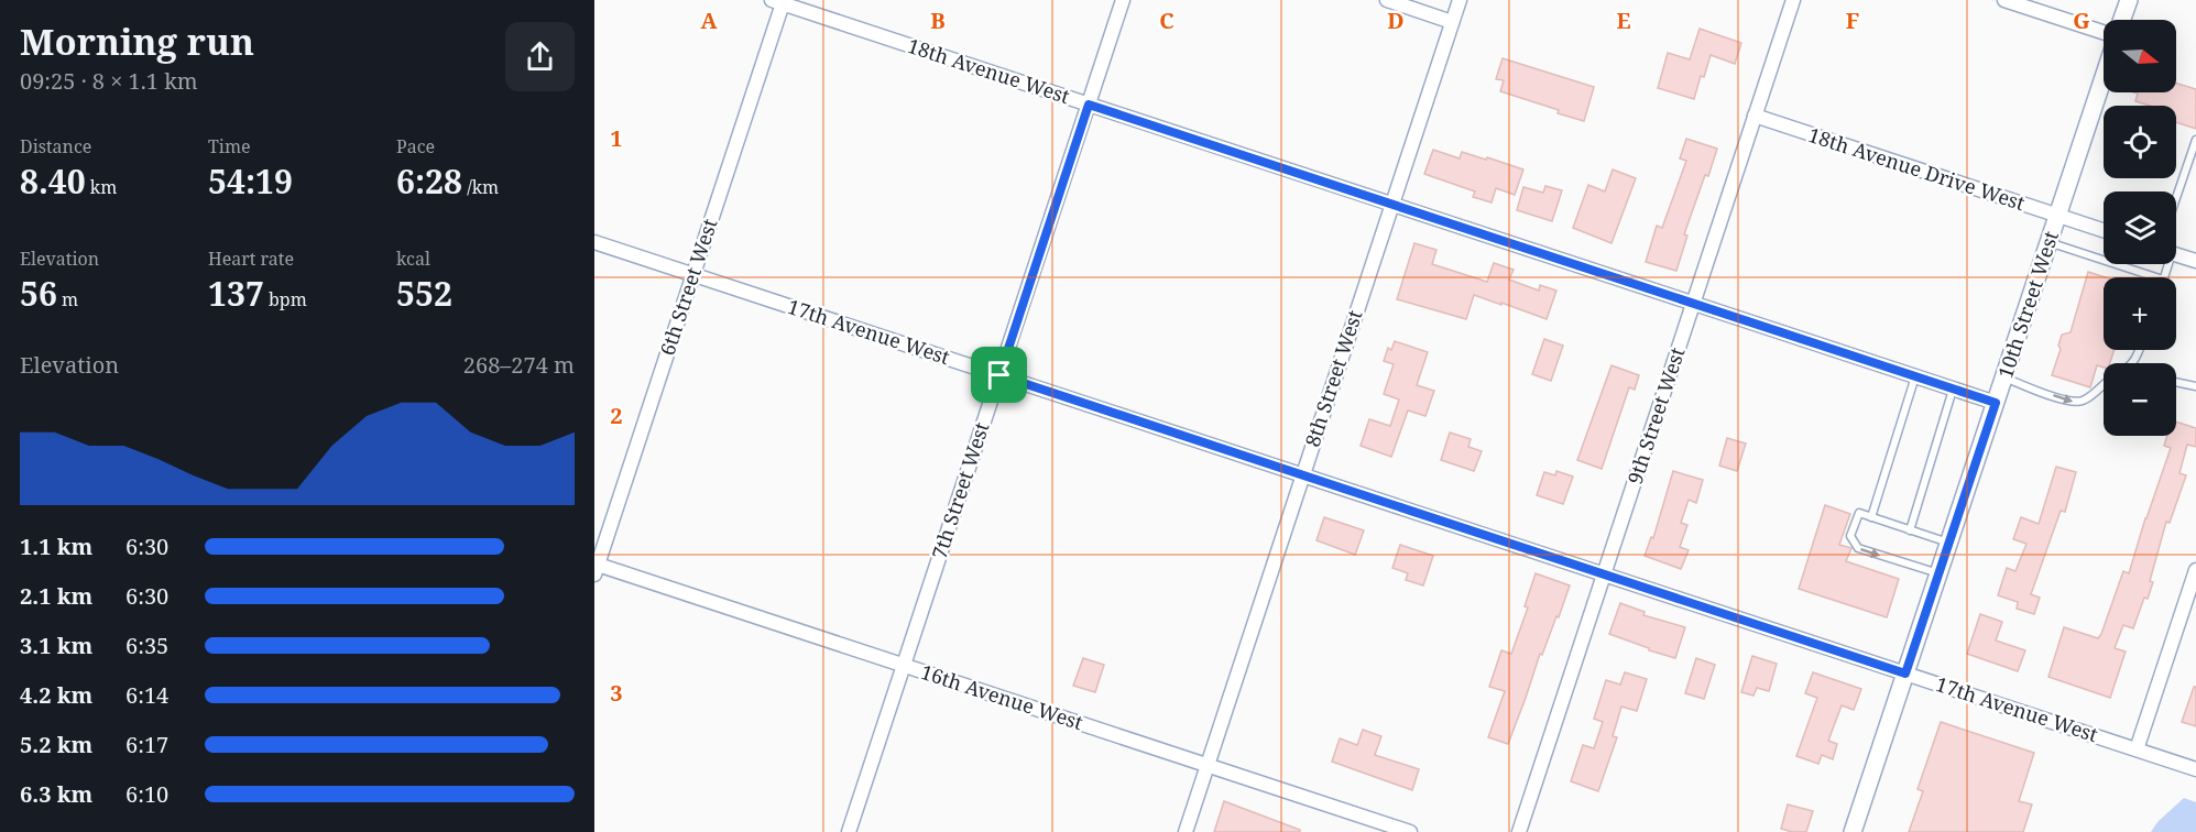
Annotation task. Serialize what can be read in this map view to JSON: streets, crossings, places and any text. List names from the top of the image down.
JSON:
{
  "streets": {
    "street": [
      "18th Avenue West",
      "18th Avenue Drive West",
      "6th Street West",
      "10th Street West",
      "17th Avenue West",
      "8th Street West",
      "9th Street West",
      "7th Street West",
      "16th Avenue West"
    ]
  },
  "crossings": [
    ["18th Avenue West", "6th Street West"],
    ["18th Avenue West", "10th Street West"],
    ["18th Avenue West", "8th Street West"],
    ["18th Avenue West", "9th Street West"],
    ["18th Avenue West", "7th Street West"],
    ["18th Avenue Drive West", "10th Street West"],
    ["18th Avenue Drive West", "9th Street West"],
    ["6th Street West", "17th Avenue West"],
    ["6th Street West", "16th Avenue West"],
    ["10th Street West", "17th Avenue West"],
    ["17th Avenue West", "8th Street West"],
    ["17th Avenue West", "9th Street West"],
    ["17th Avenue West", "7th Street West"],
    ["8th Street West", "16th Avenue West"],
    ["7th Street West", "16th Avenue West"]
  ],
  "north": "right",
  "page": {
    "heading": ["Morning run", "09:25 · 8 × 1.1 km"],
    "map_buttons": ["+", "−"],
    "stats": [
      ["Distance", "8.40 km"],
      ["Time", "54:19"],
      ["Pace", "6:28 /km"],
      ["Elevation", "56 m"],
      ["Heart rate", "137 bpm"],
      ["kcal", "552"]
    ],
    "chart": ["Elevation", "268–274 m"],
    "list": [
      {
        "name": "1.1 km",
        "note": "6:30"
      },
      {
        "name": "2.1 km",
        "note": "6:30"
      },
      {
        "name": "3.1 km",
        "note": "6:35"
      },
      {
        "name": "4.2 km",
        "note": "6:14"
      },
      {
        "name": "5.2 km",
        "note": "6:17"
      },
      {
        "name": "6.3 km",
        "note": "6:10"
      }
    ]
  },
  "grid": {
    "columns": [
      "A",
      "B",
      "C",
      "D",
      "E",
      "F",
      "G"
    ],
    "rows": ["1", "2", "3"]
  }
}
